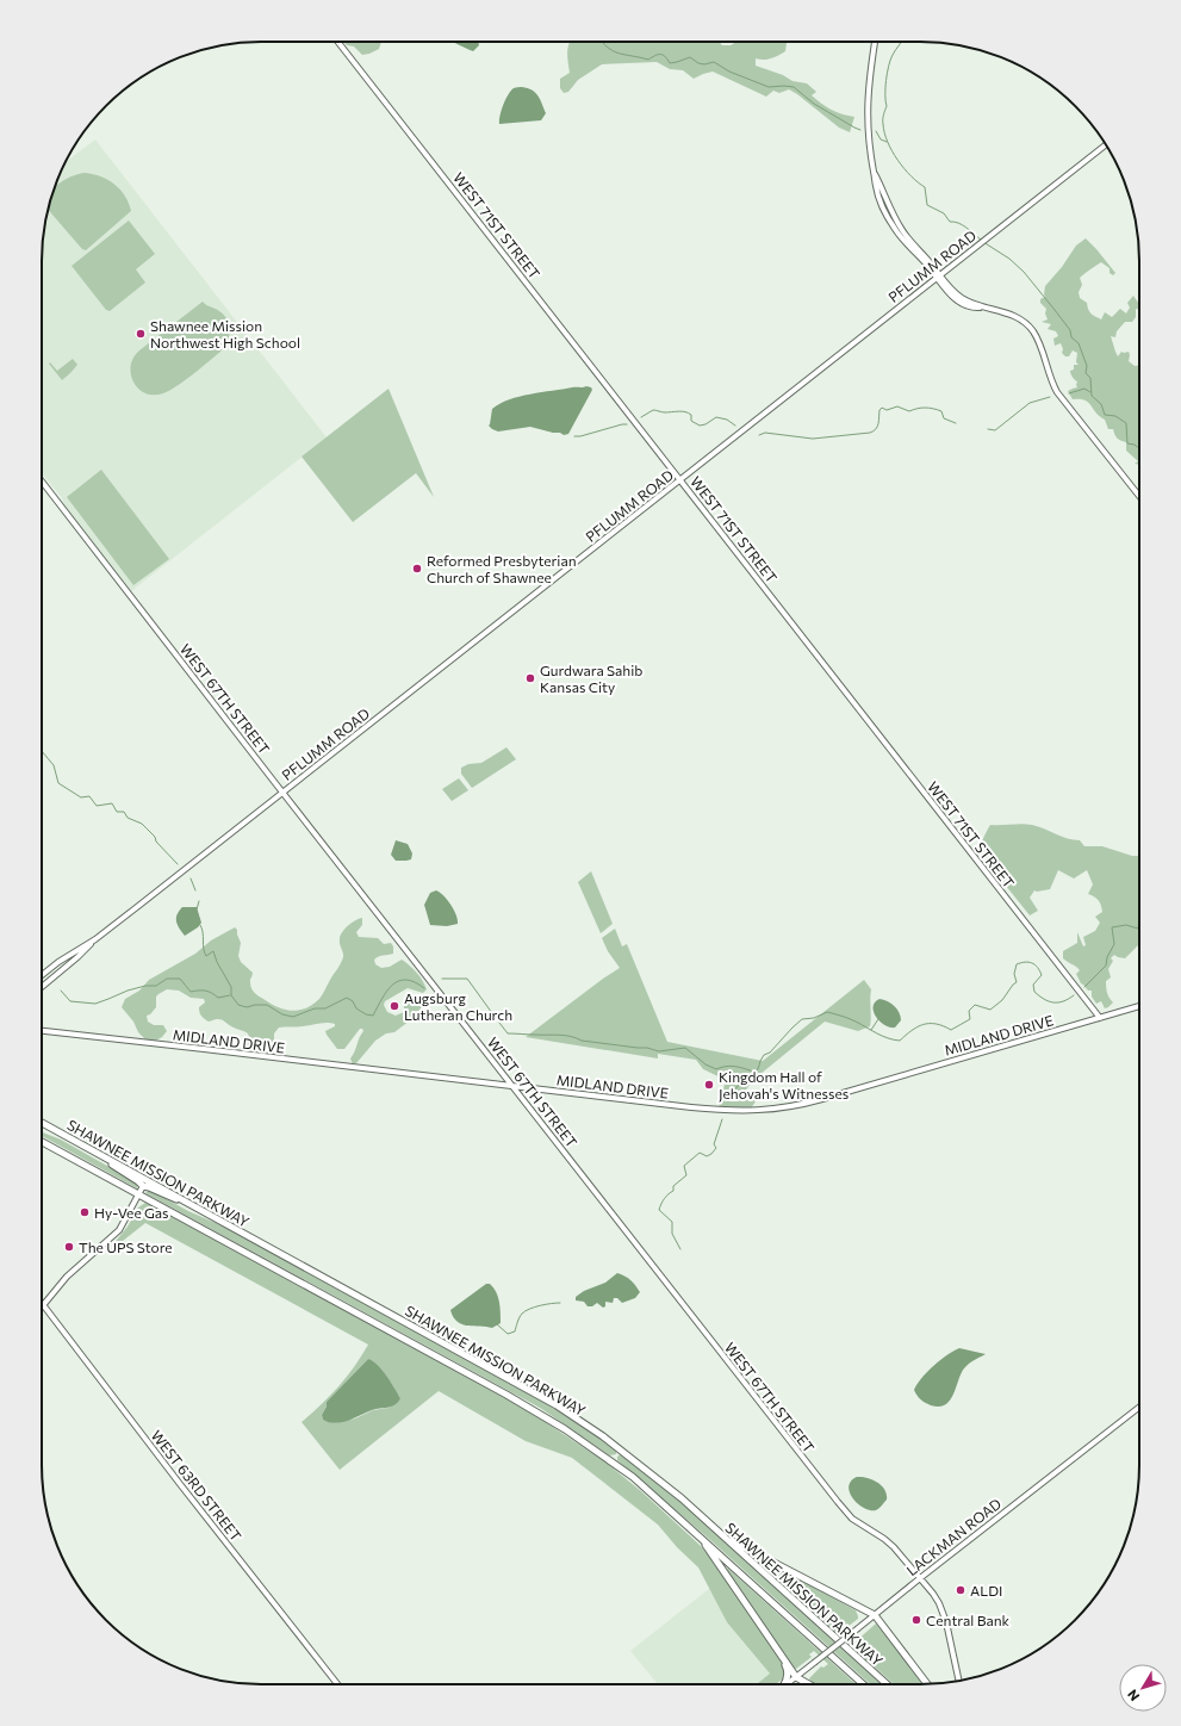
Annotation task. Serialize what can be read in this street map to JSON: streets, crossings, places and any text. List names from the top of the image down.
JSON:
{
  "streets": {
    "highway": ["SHAWNEE MISSION PARKWAY"],
    "street": [
      "WEST 71ST STREET",
      "PFLUMM ROAD",
      "WEST 67TH STREET",
      "MIDLAND DRIVE",
      "WEST 63RD STREET",
      "LACKMAN ROAD"
    ]
  },
  "crossings": [
    ["WEST 71ST STREET", "PFLUMM ROAD"],
    ["WEST 71ST STREET", "MIDLAND DRIVE"],
    ["PFLUMM ROAD", "WEST 67TH STREET"],
    ["WEST 67TH STREET", "MIDLAND DRIVE"],
    ["WEST 67TH STREET", "LACKMAN ROAD"]
  ],
  "places": [
    "Shawnee Mission Northwest High School",
    "Reformed Presbyterian Church of Shawnee",
    "Gurdwara Sahib Kansas City",
    "Augsburg Lutheran Church",
    "Kingdom Hall of Jehovah's Witnesses",
    "Hy-Vee Gas",
    "The UPS Store",
    "ALDI",
    "Central Bank"
  ],
  "north": "bottom left"
}
